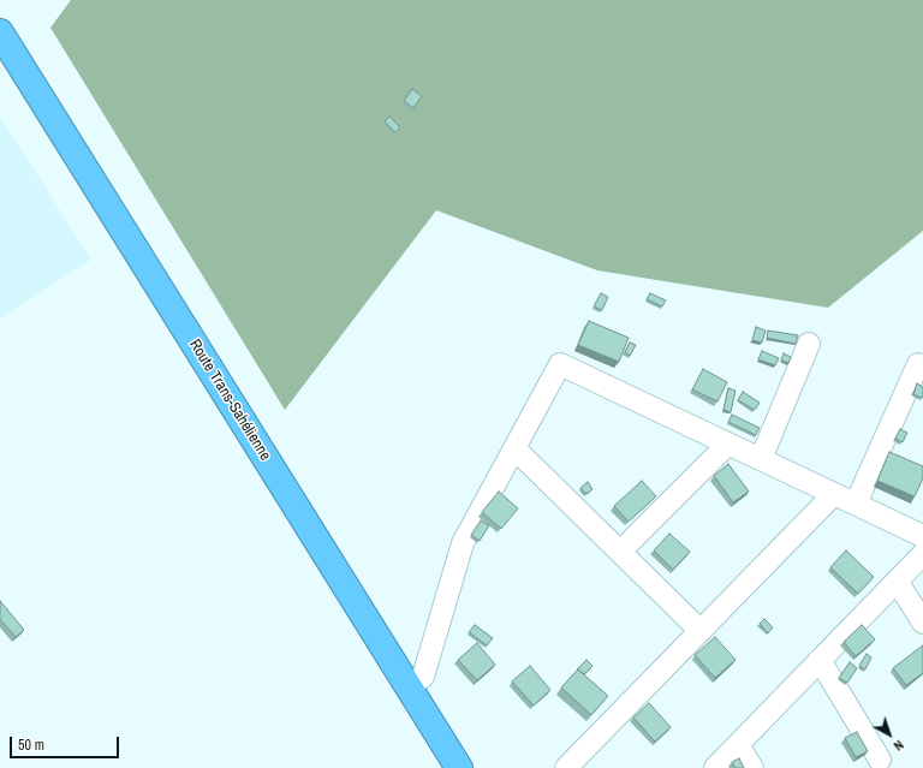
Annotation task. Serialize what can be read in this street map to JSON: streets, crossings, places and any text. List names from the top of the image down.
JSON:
{
  "streets": {
    "highway": ["Route Trans-Sahélienne"]
  },
  "scale_bar": "50 m",
  "north": "bottom right"
}
